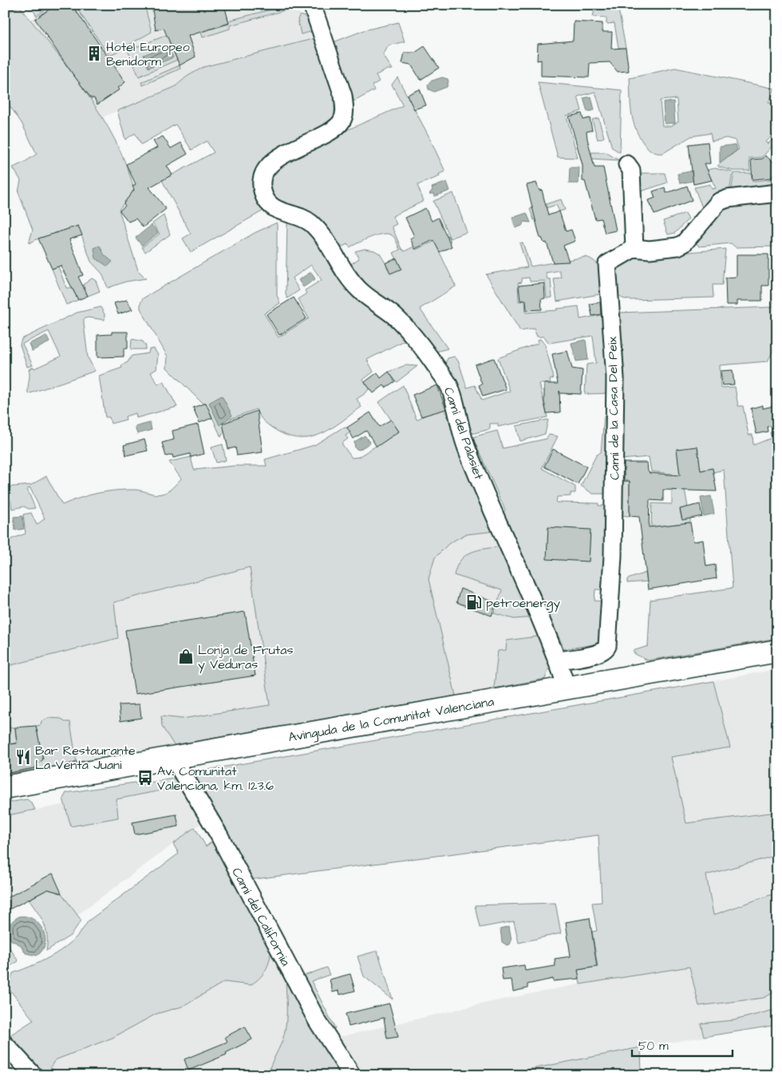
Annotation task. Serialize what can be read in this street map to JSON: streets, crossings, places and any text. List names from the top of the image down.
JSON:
{
  "streets": {
    "main road": ["Avinguda de la Comunitat Valenciana"],
    "lane": ["Camí de la Casa Del Peix", "Camí del Palasiet", "Camí del California"]
  },
  "crossings": [
    ["Camí de la Casa Del Peix", "Camí del Palasiet"],
    ["Camí del Palasiet", "Avinguda de la Comunitat Valenciana"],
    ["Avinguda de la Comunitat Valenciana", "Camí del California"]
  ],
  "places": {
    "building": ["Hotel Europeo Benidorm"],
    "fuel station": ["petroenergy"],
    "shop": ["Lonja de Frutas y Veduras"],
    "restaurant": ["Bar Restaurante La Venta Juani"],
    "bus stop": ["Av. Comunitat Valenciana, km. 123.6"]
  },
  "scale_bar": "50 m"
}
